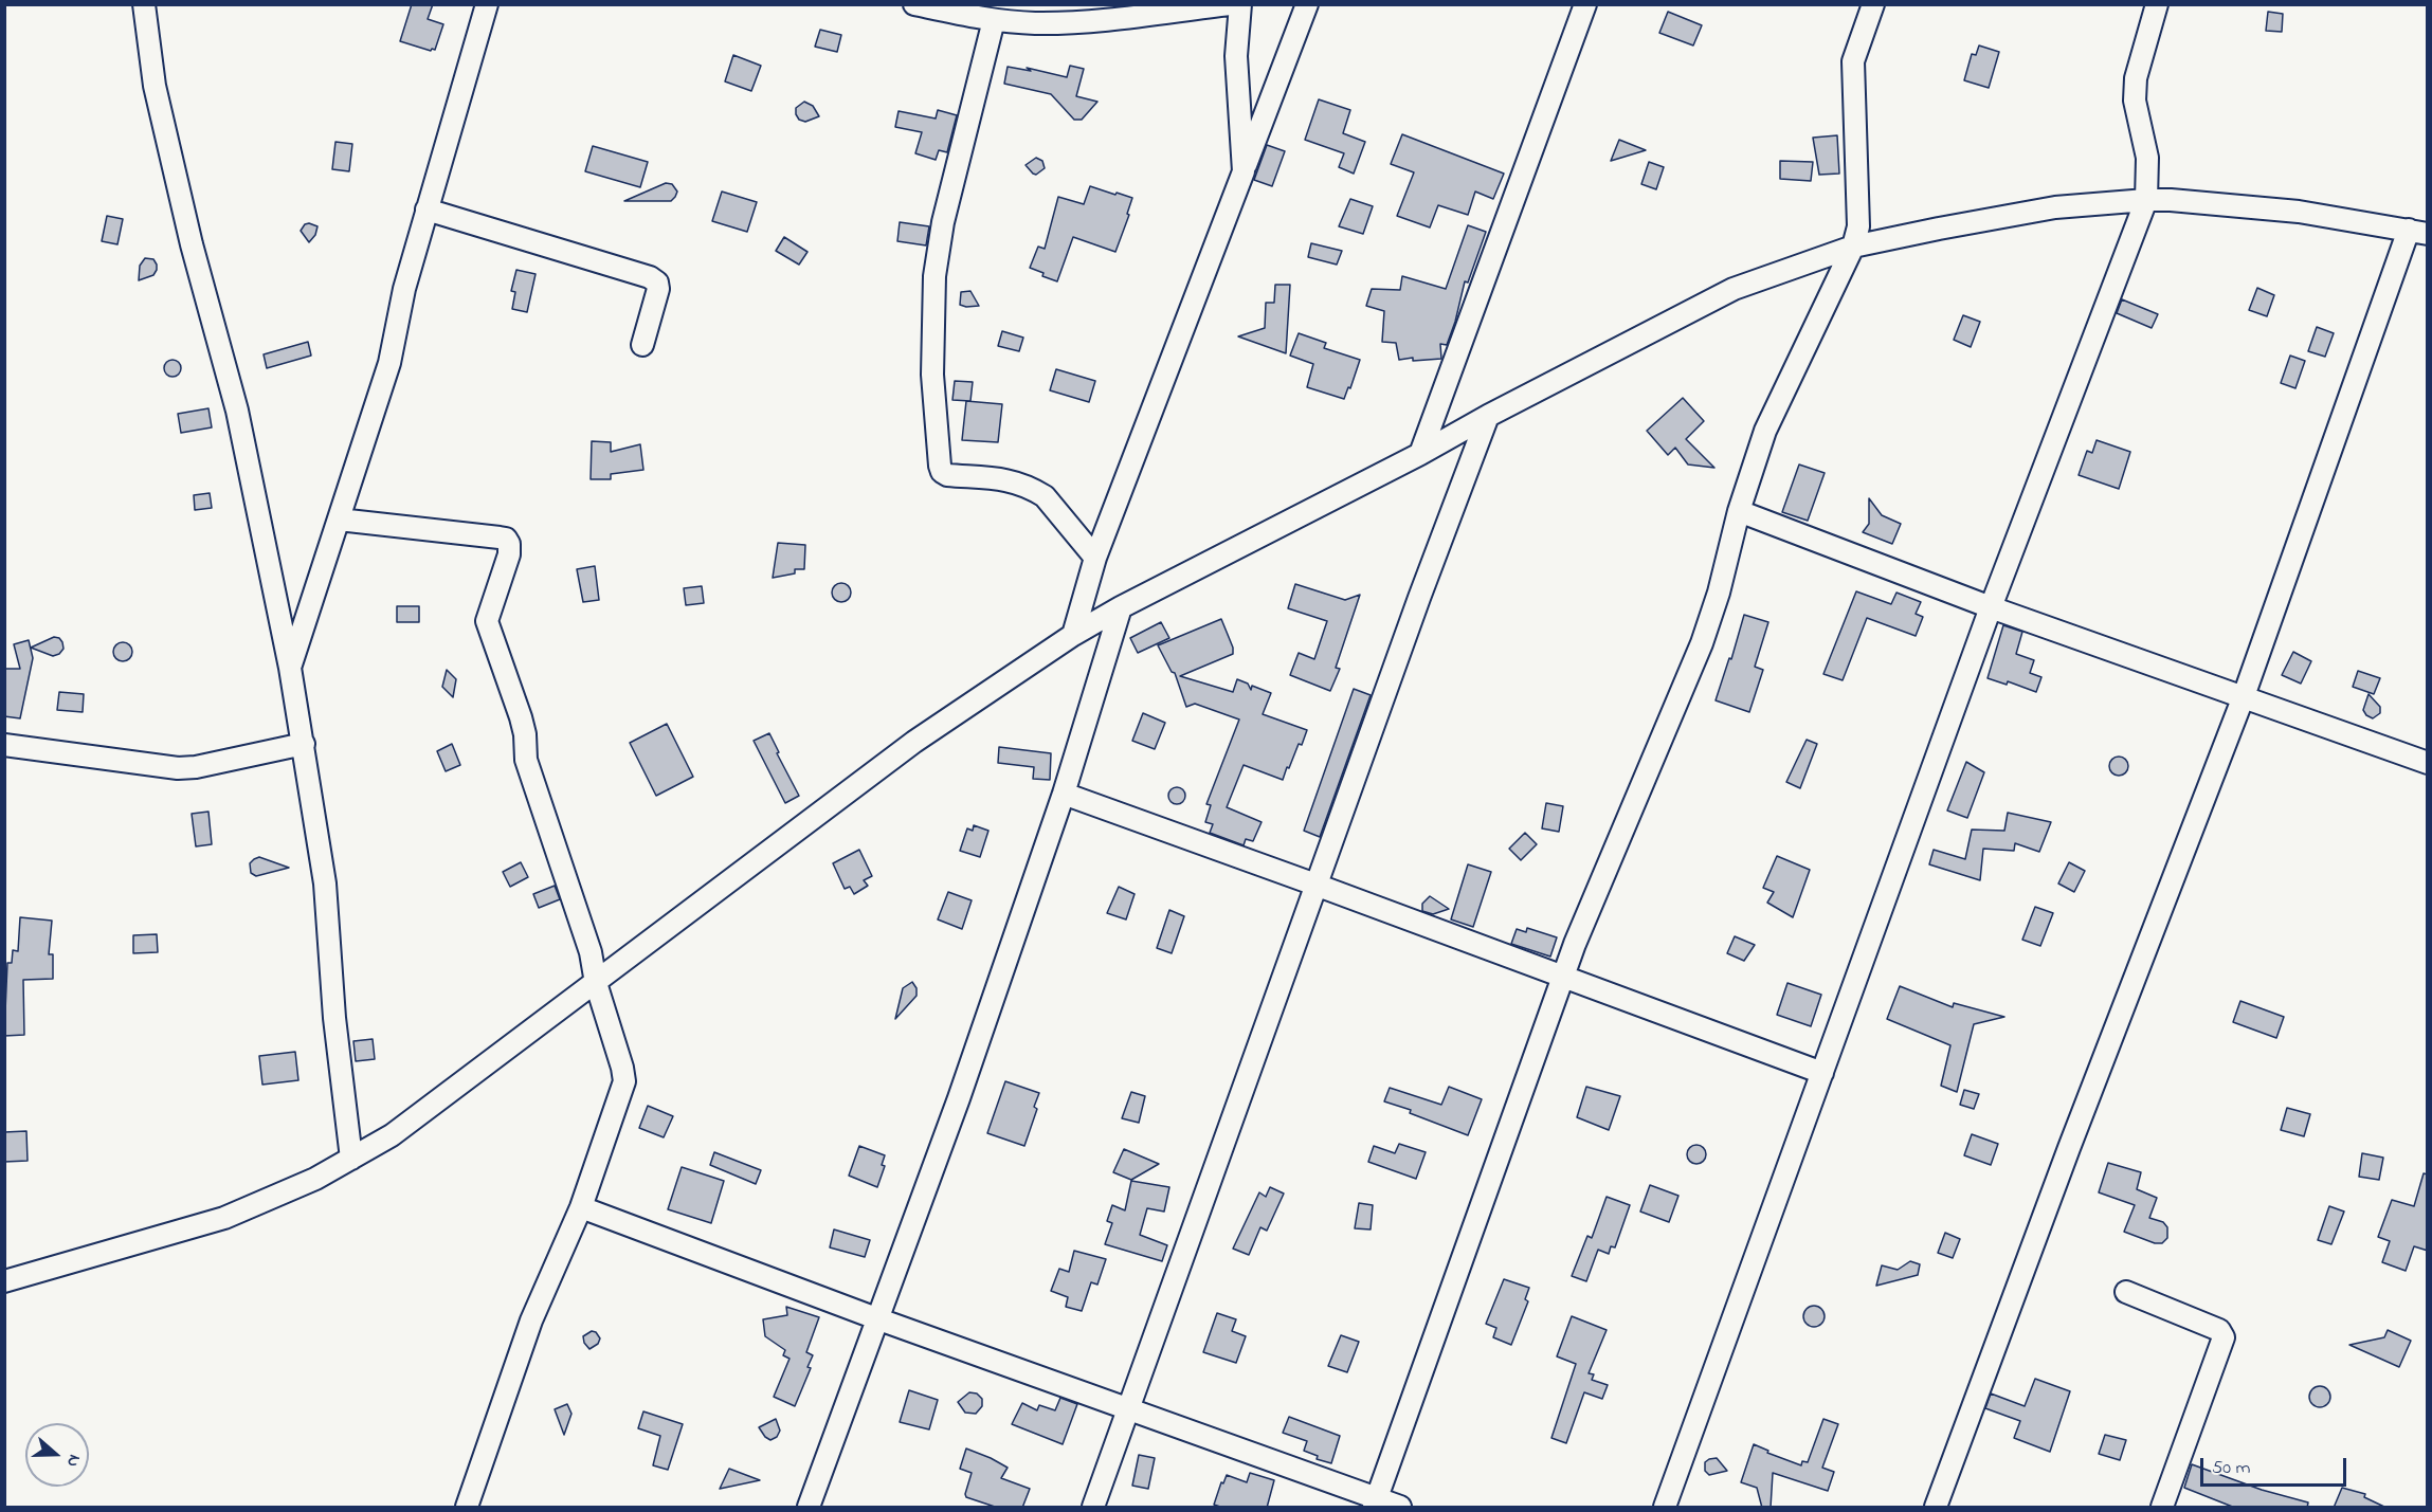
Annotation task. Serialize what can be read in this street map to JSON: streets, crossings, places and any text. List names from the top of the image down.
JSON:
{
  "scale_bar": "50 m",
  "north": "right"
}
